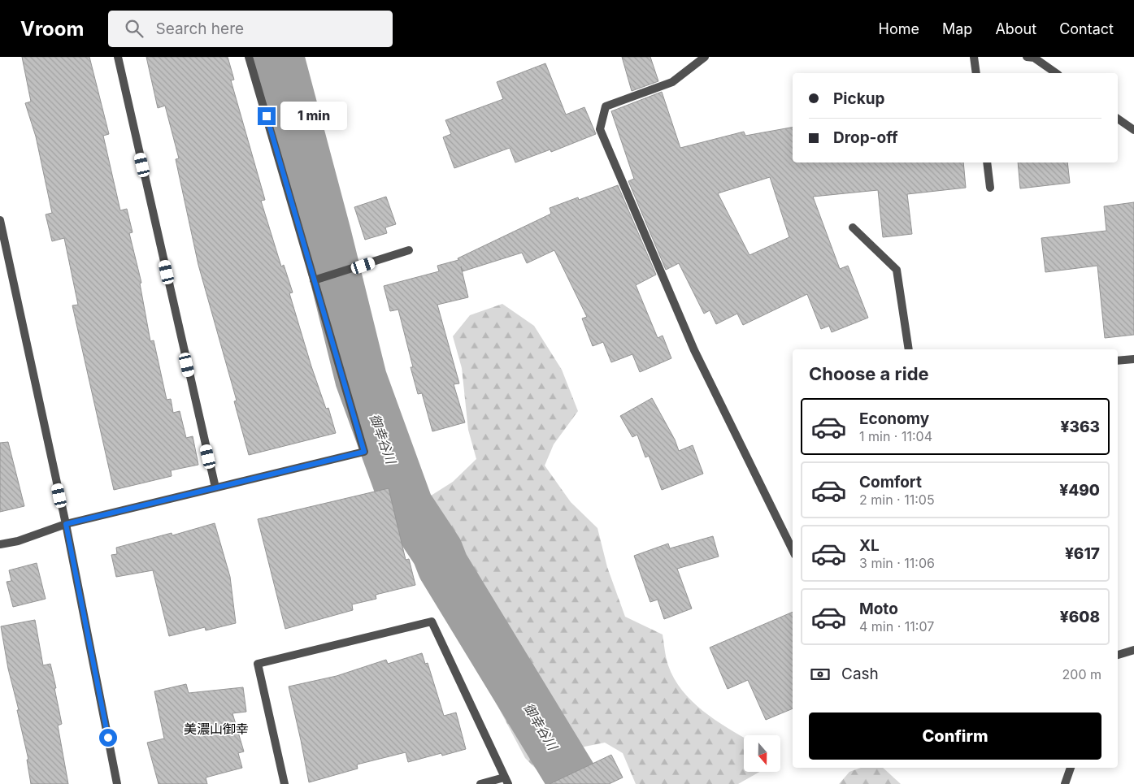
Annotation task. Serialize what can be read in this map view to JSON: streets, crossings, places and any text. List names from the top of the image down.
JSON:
{
  "districts": ["美濃山御幸"],
  "water": ["御幸谷川"],
  "north": "bottom",
  "page": {
    "header": "Vroom",
    "search": "Search here",
    "nav": [
      "Home",
      "Map",
      "About",
      "Contact"
    ],
    "banner": ["Pickup", "Drop-off"],
    "bubble": "1 min",
    "heading": "Choose a ride",
    "list": [
      {
        "name": "Economy",
        "note": "1 min · 11:04",
        "value": "¥363"
      },
      {
        "name": "Comfort",
        "note": "2 min · 11:05",
        "value": "¥490"
      },
      {
        "name": "XL",
        "note": "3 min · 11:06",
        "value": "¥617"
      },
      {
        "name": "Moto",
        "note": "4 min · 11:07",
        "value": "¥608"
      }
    ],
    "pay": ["Cash", "200 m"],
    "buttons": "Confirm"
  }
}
